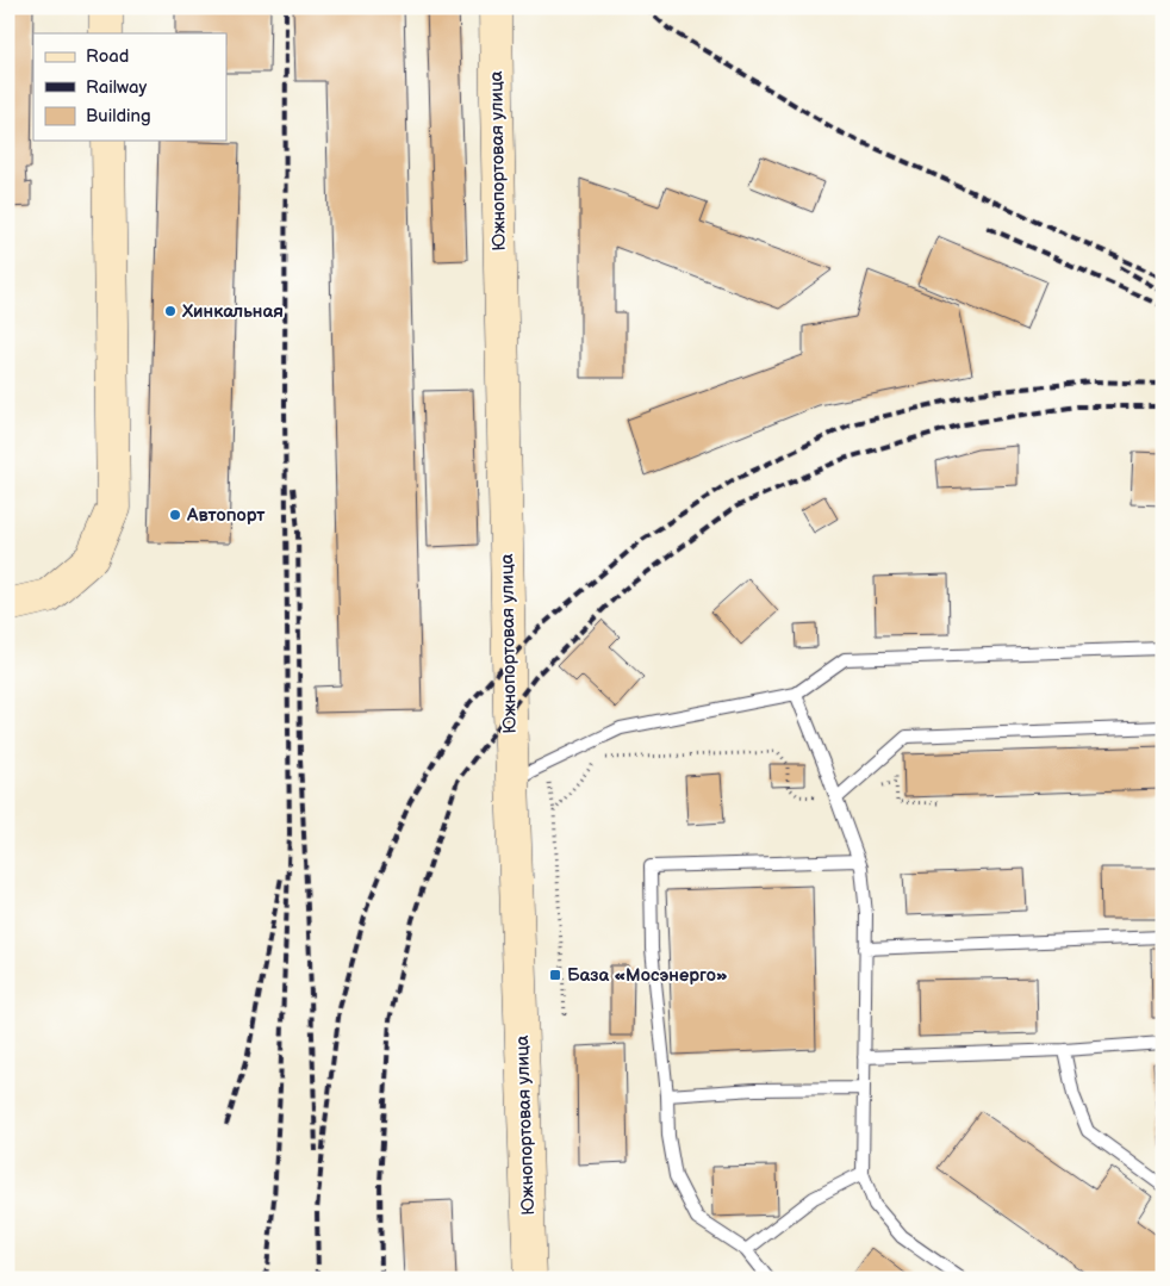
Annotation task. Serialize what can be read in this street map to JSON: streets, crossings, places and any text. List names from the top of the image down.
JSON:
{
  "streets": {
    "street": ["Южнопортовая улица"]
  },
  "places": {
    "other": ["Хинкальная", "Автопорт"],
    "transit": ["База «Мосэнерго»"]
  },
  "legend": ["Road", "Railway", "Building"]
}
